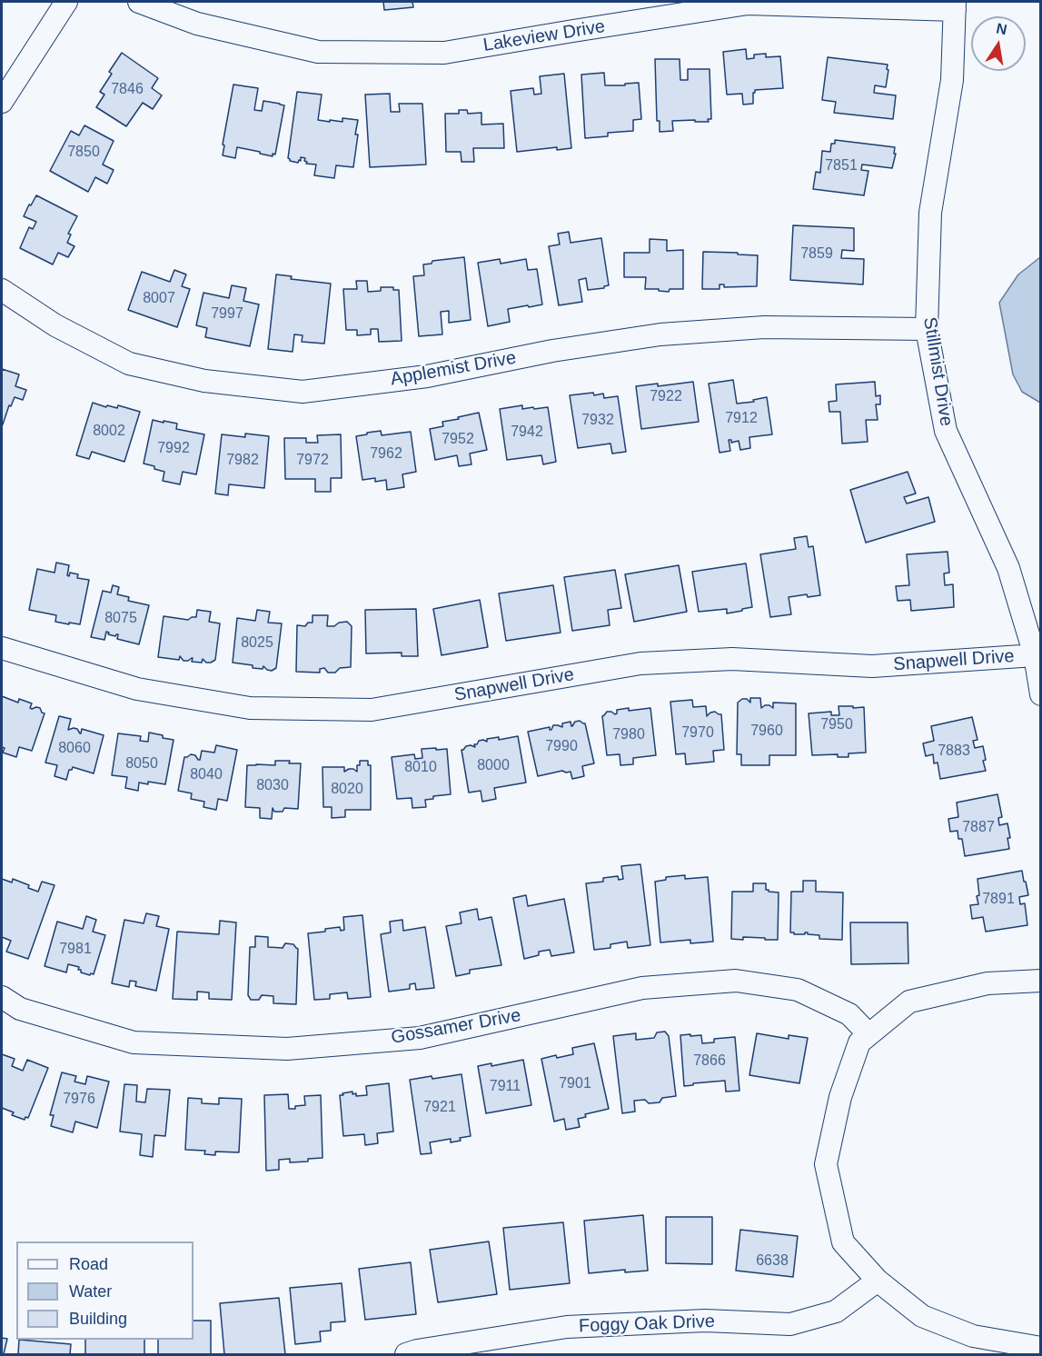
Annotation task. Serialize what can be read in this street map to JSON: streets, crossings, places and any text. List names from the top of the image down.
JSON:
{
  "streets": {
    "street": [
      "Lakeview Drive",
      "Applemist Drive",
      "Stillmist Drive",
      "Snapwell Drive",
      "Gossamer Drive",
      "Foggy Oak Drive"
    ]
  },
  "crossings": [
    ["Lakeview Drive", "Stillmist Drive"],
    ["Applemist Drive", "Stillmist Drive"],
    ["Stillmist Drive", "Snapwell Drive"]
  ],
  "house_numbers": [
    "7846",
    "7850",
    "7851",
    "7859",
    "8007",
    "7997",
    "7922",
    "7912",
    "7932",
    "8002",
    "7942",
    "7952",
    "7992",
    "7962",
    "7982",
    "7972",
    "8075",
    "8025",
    "7950",
    "7960",
    "7970",
    "7980",
    "7990",
    "8060",
    "7883",
    "8050",
    "8000",
    "8010",
    "8040",
    "8030",
    "8020",
    "7887",
    "7891",
    "7981",
    "7866",
    "7901",
    "7911",
    "7976",
    "7921",
    "6638"
  ],
  "legend": ["Road", "Water", "Building"],
  "north": "top"
}
